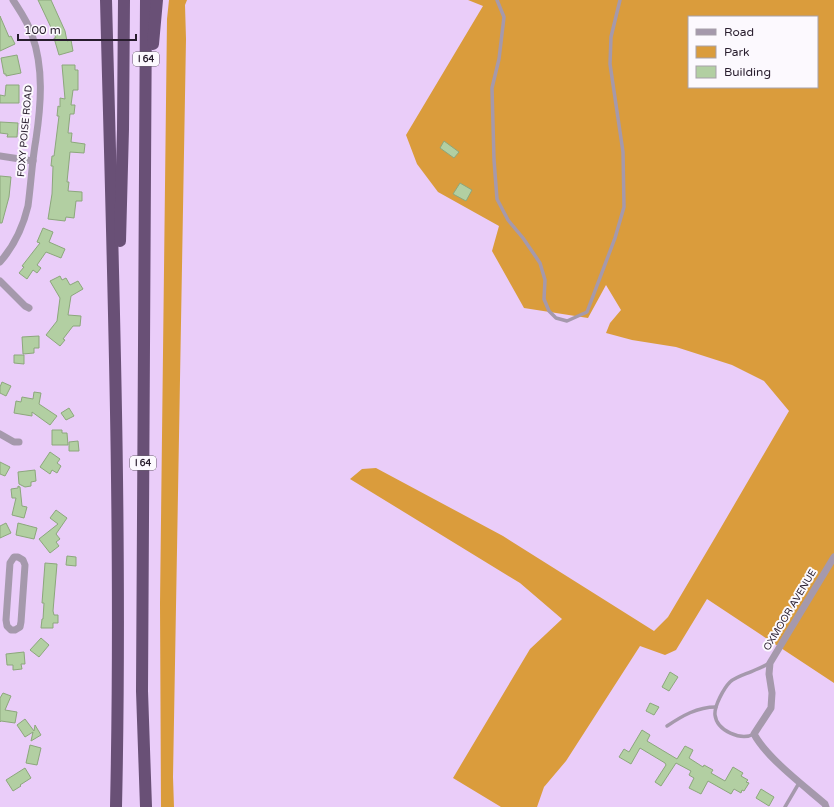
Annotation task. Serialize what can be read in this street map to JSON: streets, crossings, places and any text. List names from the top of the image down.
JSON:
{
  "streets": {
    "highway": ["I 64"],
    "street": ["FOXY POISE ROAD", "OXMOOR AVENUE"]
  },
  "legend": ["Road", "Park", "Building"],
  "scale_bar": "100 m"
}
